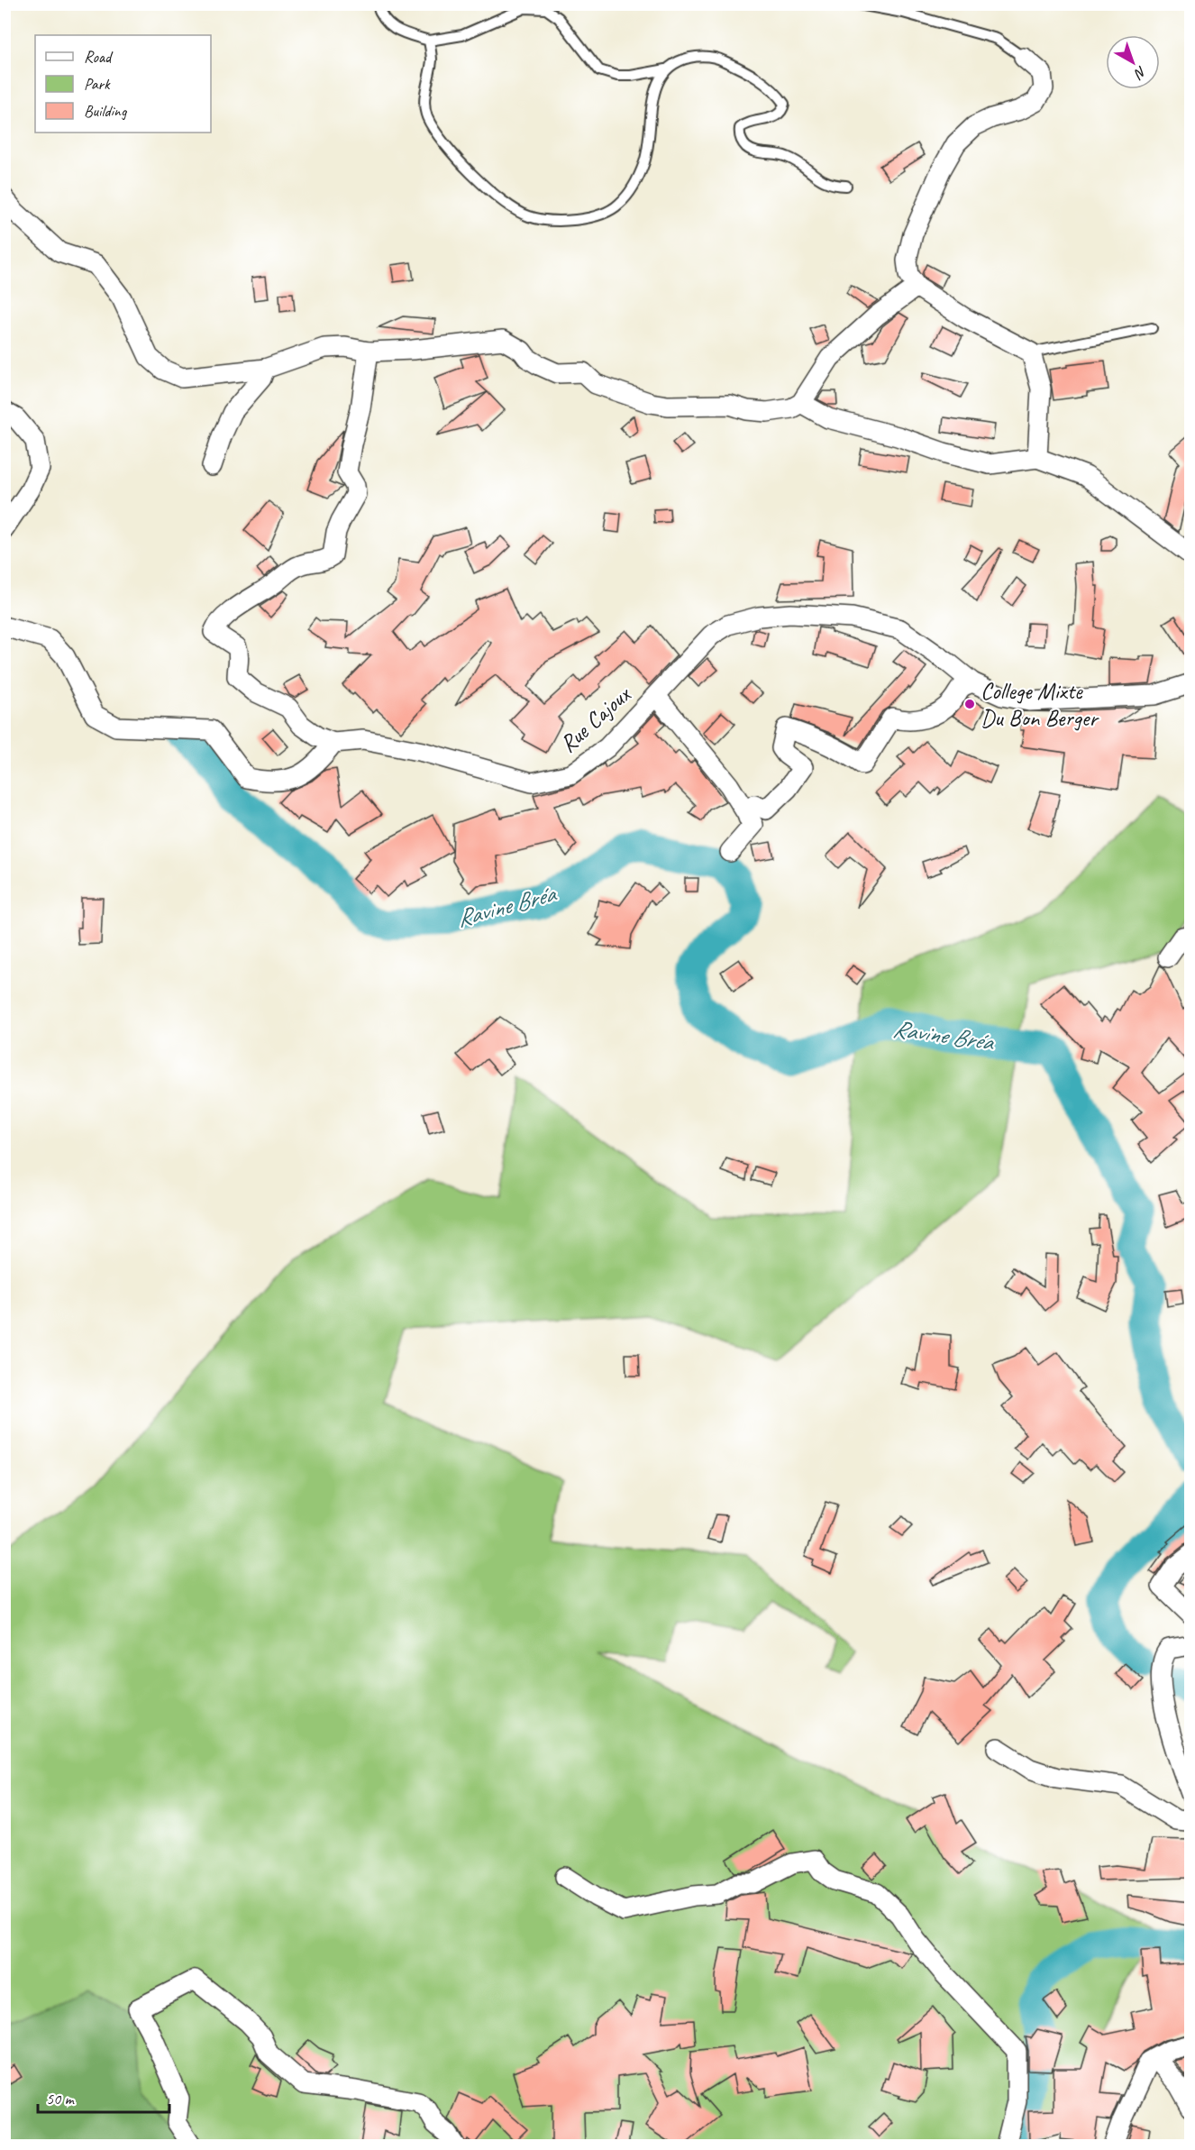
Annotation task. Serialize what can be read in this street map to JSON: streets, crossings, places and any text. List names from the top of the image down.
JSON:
{
  "streets": {
    "street": ["Rue Cajoux"]
  },
  "water": ["Ravine Bréa"],
  "places": ["College Mixte Du Bon Berger"],
  "legend": ["Road", "Park", "Building"],
  "scale_bar": "50 m",
  "north": "bottom right"
}
